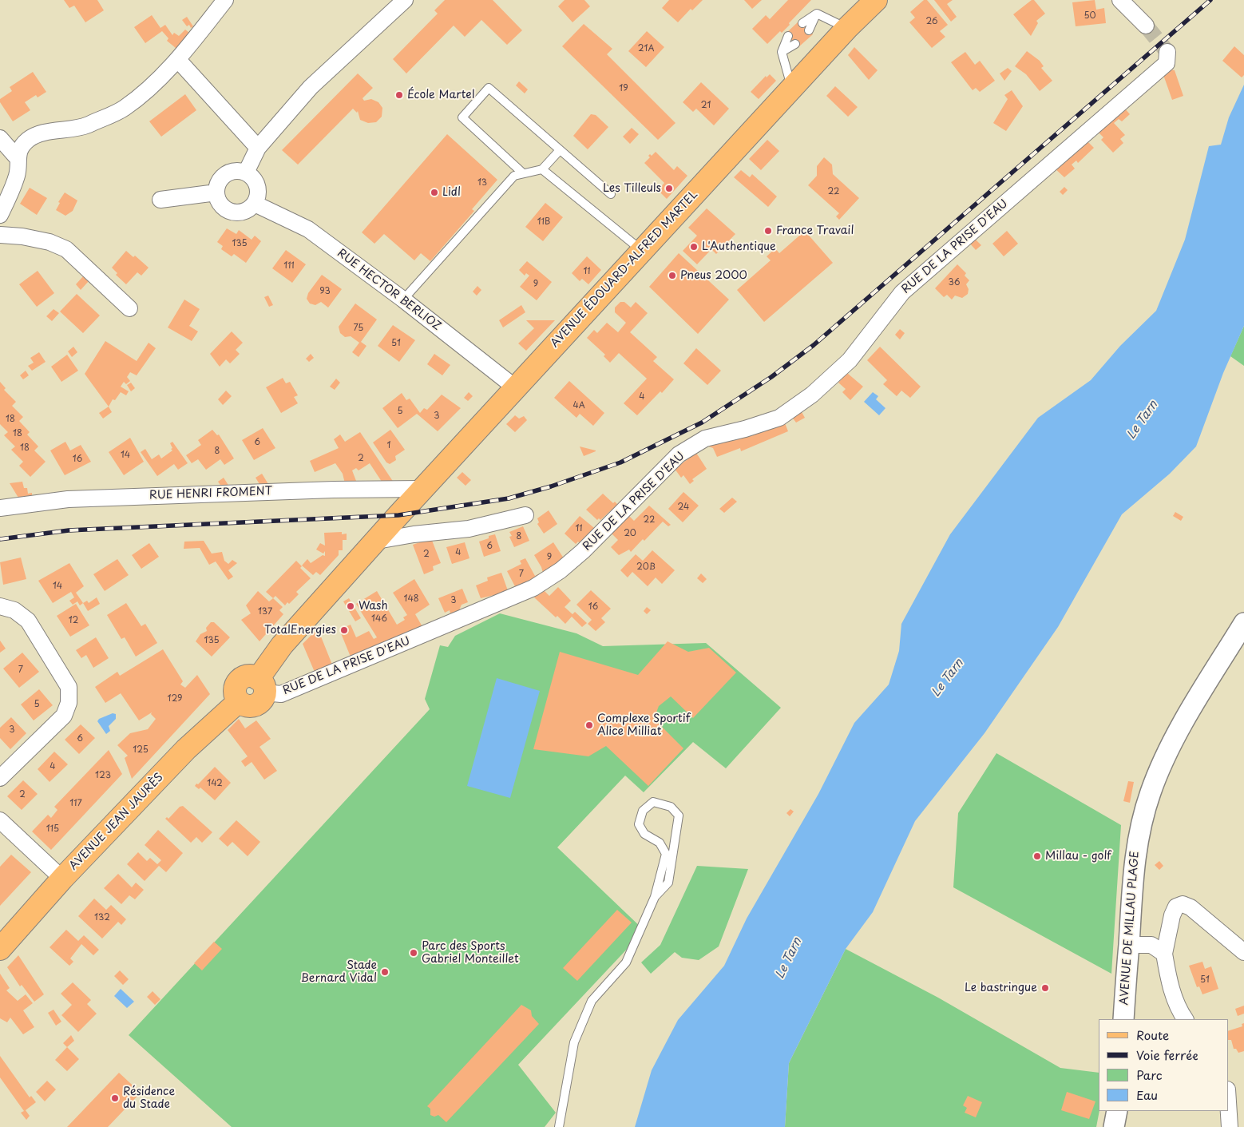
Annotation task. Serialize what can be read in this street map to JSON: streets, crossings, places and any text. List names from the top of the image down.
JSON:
{
  "streets": {
    "main road": ["AVENUE ÉDOUARD-ALFRED MARTEL", "AVENUE JEAN JAURÈS"],
    "street": [
      "RUE DE LA PRISE D'EAU",
      "RUE HECTOR BERLIOZ",
      "RUE HENRI FROMENT",
      "AVENUE DE MILLAU PLAGE"
    ]
  },
  "crossings": [
    ["RUE DE LA PRISE D'EAU", "AVENUE JEAN JAURÈS"],
    ["AVENUE ÉDOUARD-ALFRED MARTEL", "RUE HECTOR BERLIOZ"],
    ["AVENUE ÉDOUARD-ALFRED MARTEL", "RUE HENRI FROMENT"]
  ],
  "water": ["Le Tarn"],
  "places": [
    "École Martel",
    "Les Tilleuls",
    "Lidl",
    "France Travail",
    "L'Authentique",
    "Pneus 2000",
    "Wash",
    "TotalEnergies",
    "Complexe Sportif Alice Milliat",
    "Millau - golf",
    "Parc des Sports Gabriel Monteillet",
    "Stade Bernard Vidal",
    "Le bastringue",
    "Résidence du Stade"
  ],
  "house_numbers": [
    "50",
    "26",
    "21A",
    "19",
    "21",
    "13",
    "22",
    "11B",
    "135",
    "111",
    "11",
    "36",
    "9",
    "93",
    "75",
    "51",
    "4",
    "4A",
    "5",
    "3",
    "18",
    "18",
    "6",
    "1",
    "18",
    "8",
    "14",
    "2",
    "16",
    "24",
    "22",
    "11",
    "20",
    "8",
    "6",
    "4",
    "2",
    "9",
    "20B",
    "7",
    "14",
    "148",
    "3",
    "16",
    "137",
    "146",
    "12",
    "135",
    "7",
    "129",
    "5",
    "3",
    "6",
    "125",
    "4",
    "123",
    "142",
    "2",
    "117",
    "115",
    "132",
    "51"
  ],
  "legend": [
    "Route",
    "Voie ferrée",
    "Parc",
    "Eau"
  ]
}
